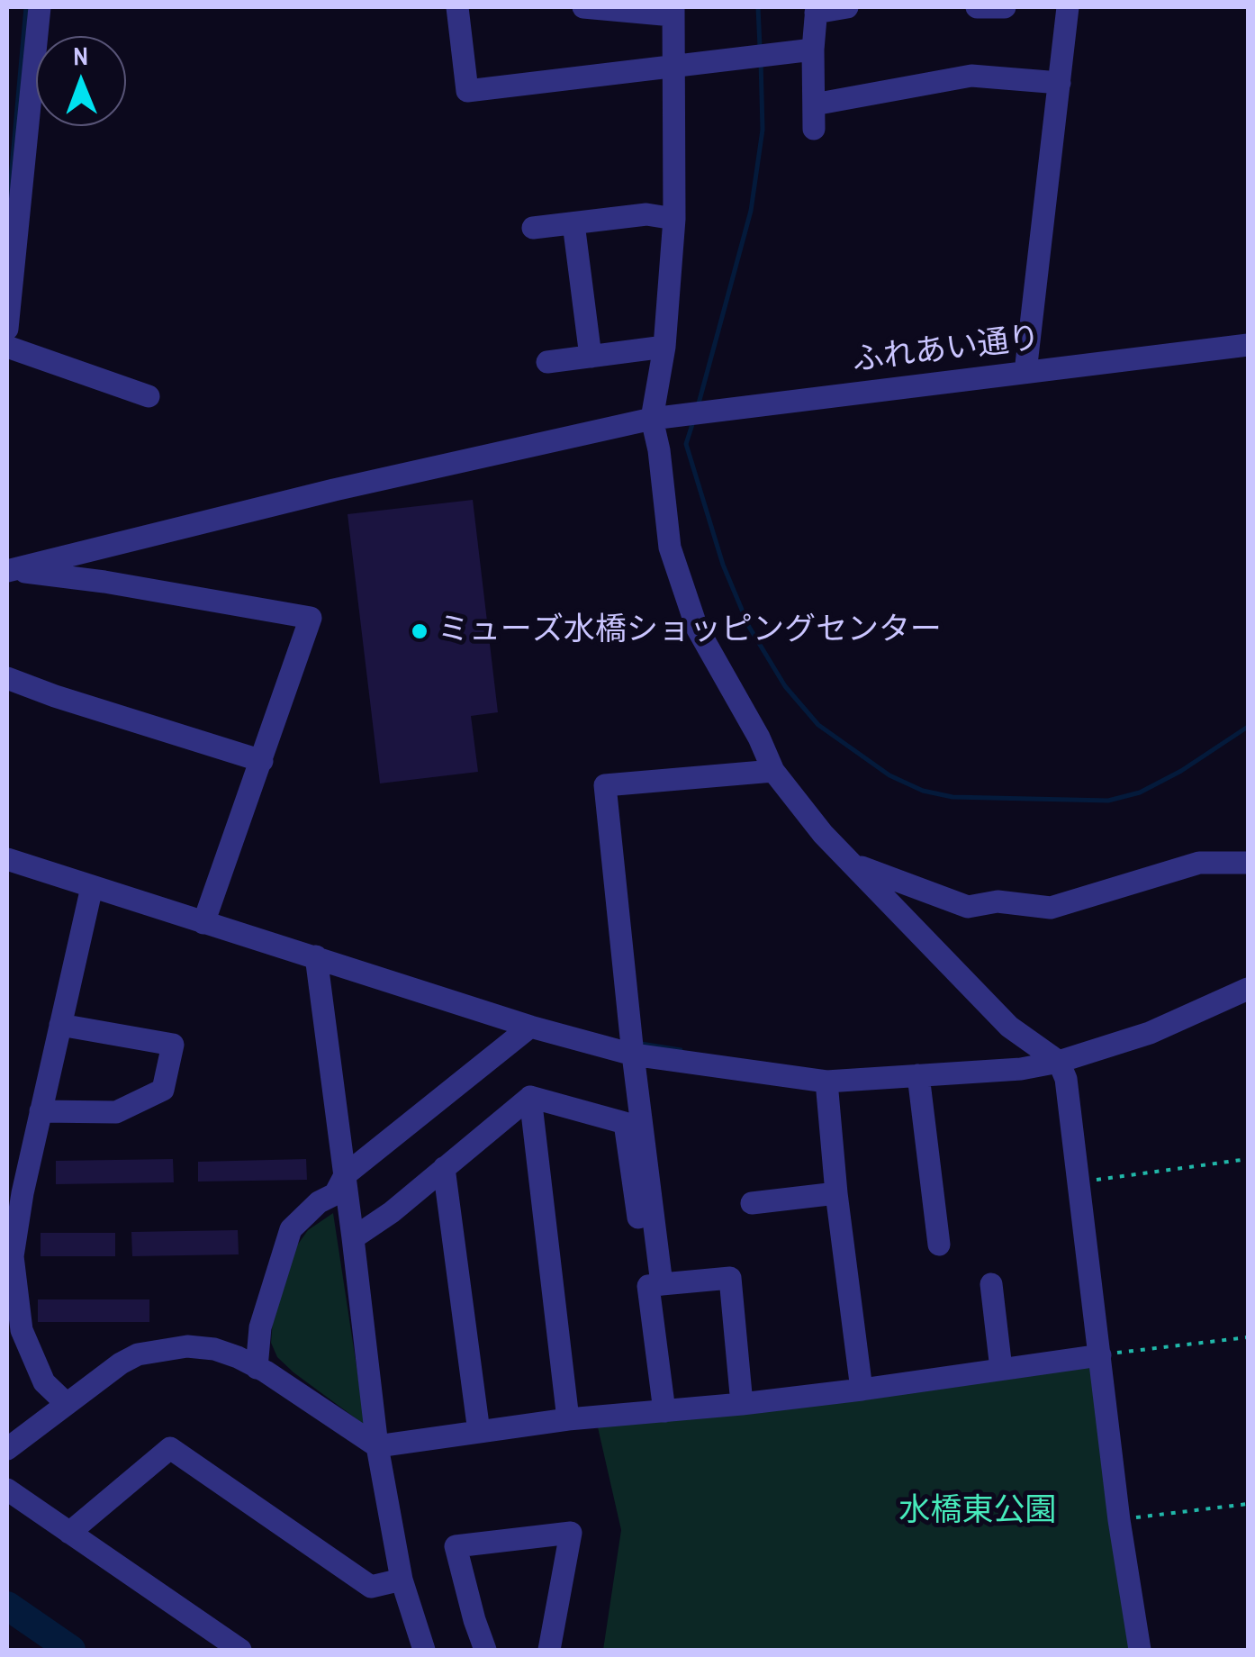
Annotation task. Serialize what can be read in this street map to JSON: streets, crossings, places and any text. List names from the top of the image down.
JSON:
{
  "streets": {
    "street": ["ふれあい通り"]
  },
  "parks": ["水橋東公園"],
  "places": ["ミューズ水橋ショッピングセンター"],
  "north": "top"
}
